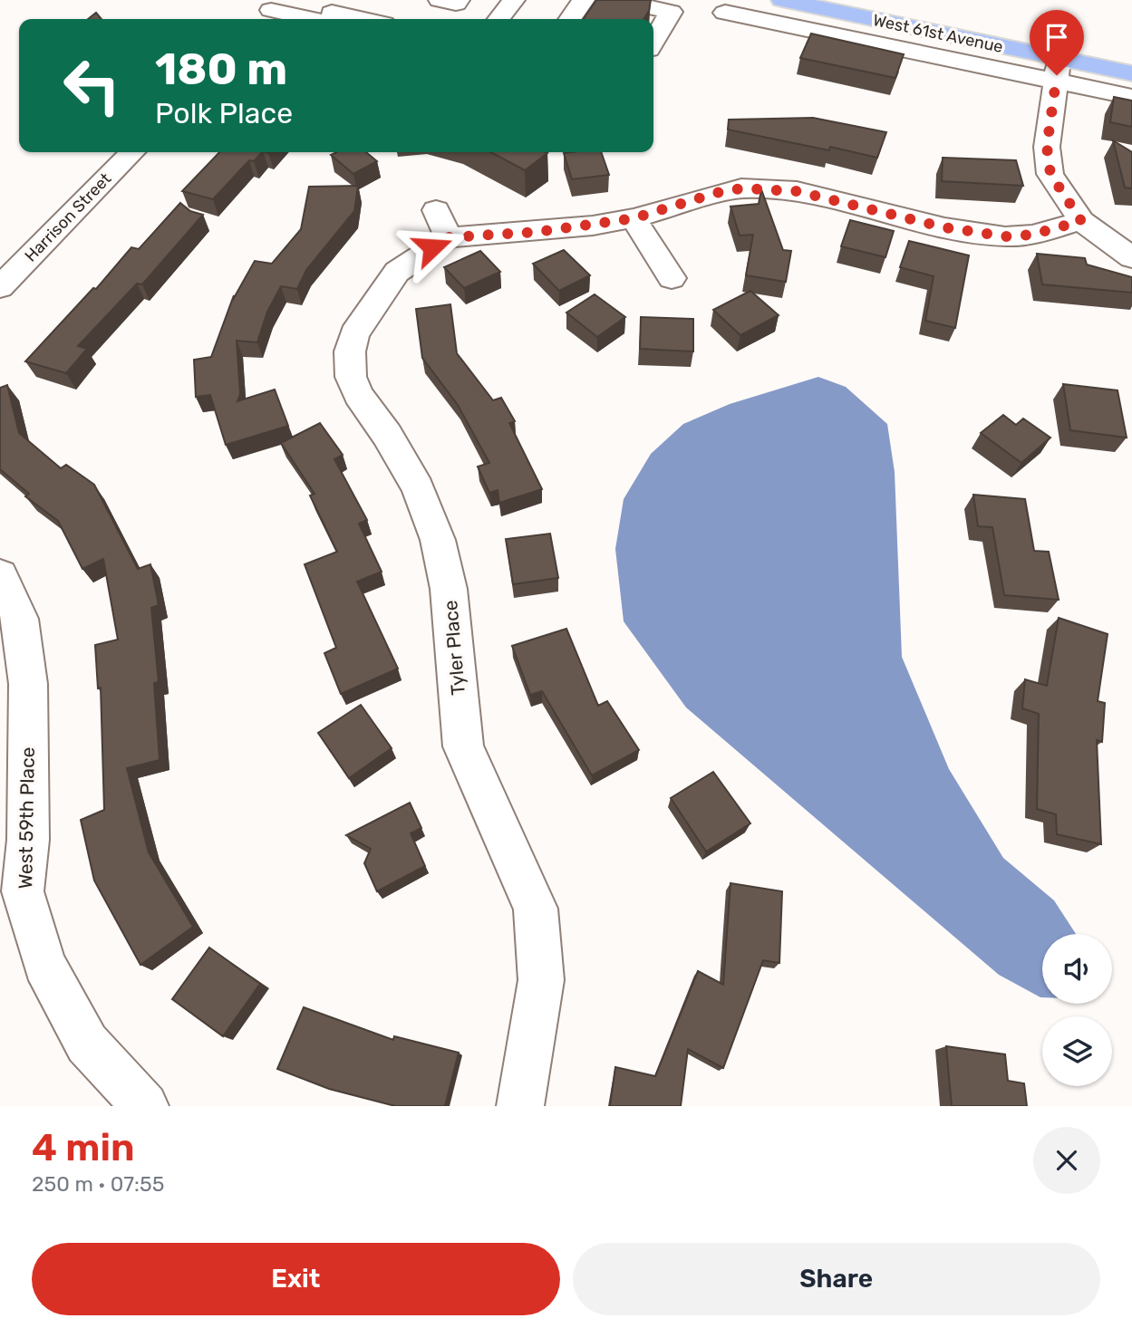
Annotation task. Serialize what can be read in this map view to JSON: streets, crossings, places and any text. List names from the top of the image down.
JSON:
{
  "streets": {
    "main road": ["West 61st Avenue"],
    "street": ["Harrison Street", "Tyler Place", "West 59th Place"]
  },
  "page": {
    "turn": ["180 m", "Polk Place"],
    "heading": ["4 min", "250 m · 07:55"],
    "buttons": ["Exit", "Share"]
  }
}
